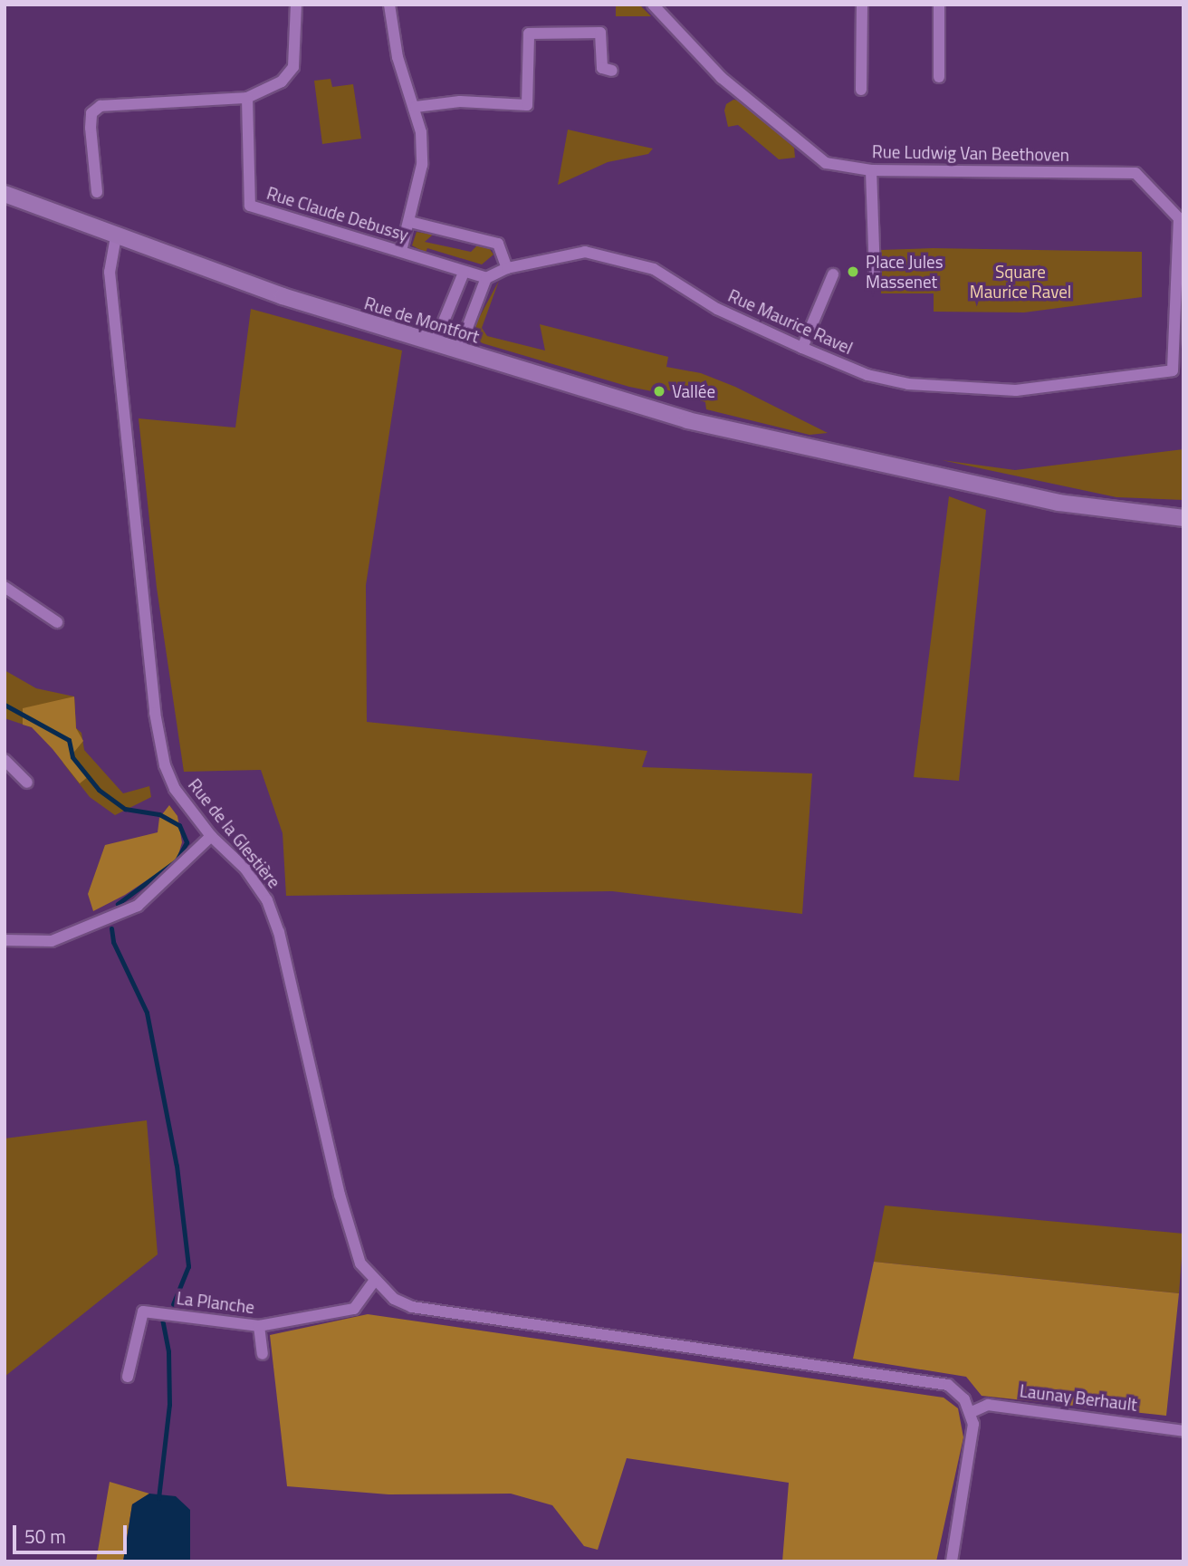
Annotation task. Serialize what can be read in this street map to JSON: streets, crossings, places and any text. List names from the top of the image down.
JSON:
{
  "streets": {
    "main road": ["Rue de Montfort"],
    "street": [
      "Rue Ludwig Van Beethoven",
      "Rue Claude Debussy",
      "Rue Maurice Ravel",
      "Rue de la Glestière",
      "La Planche",
      "Launay Berhault"
    ]
  },
  "crossings": [
    ["Rue Ludwig Van Beethoven", "Rue Maurice Ravel"],
    ["Rue Claude Debussy", "Rue Maurice Ravel"],
    ["Rue de Montfort", "Rue de la Glestière"],
    ["Rue de la Glestière", "La Planche"],
    ["Rue de la Glestière", "Launay Berhault"]
  ],
  "parks": ["Square Maurice Ravel"],
  "places": ["Place Jules Massenet", "Vallée"],
  "scale_bar": "50 m"
}
